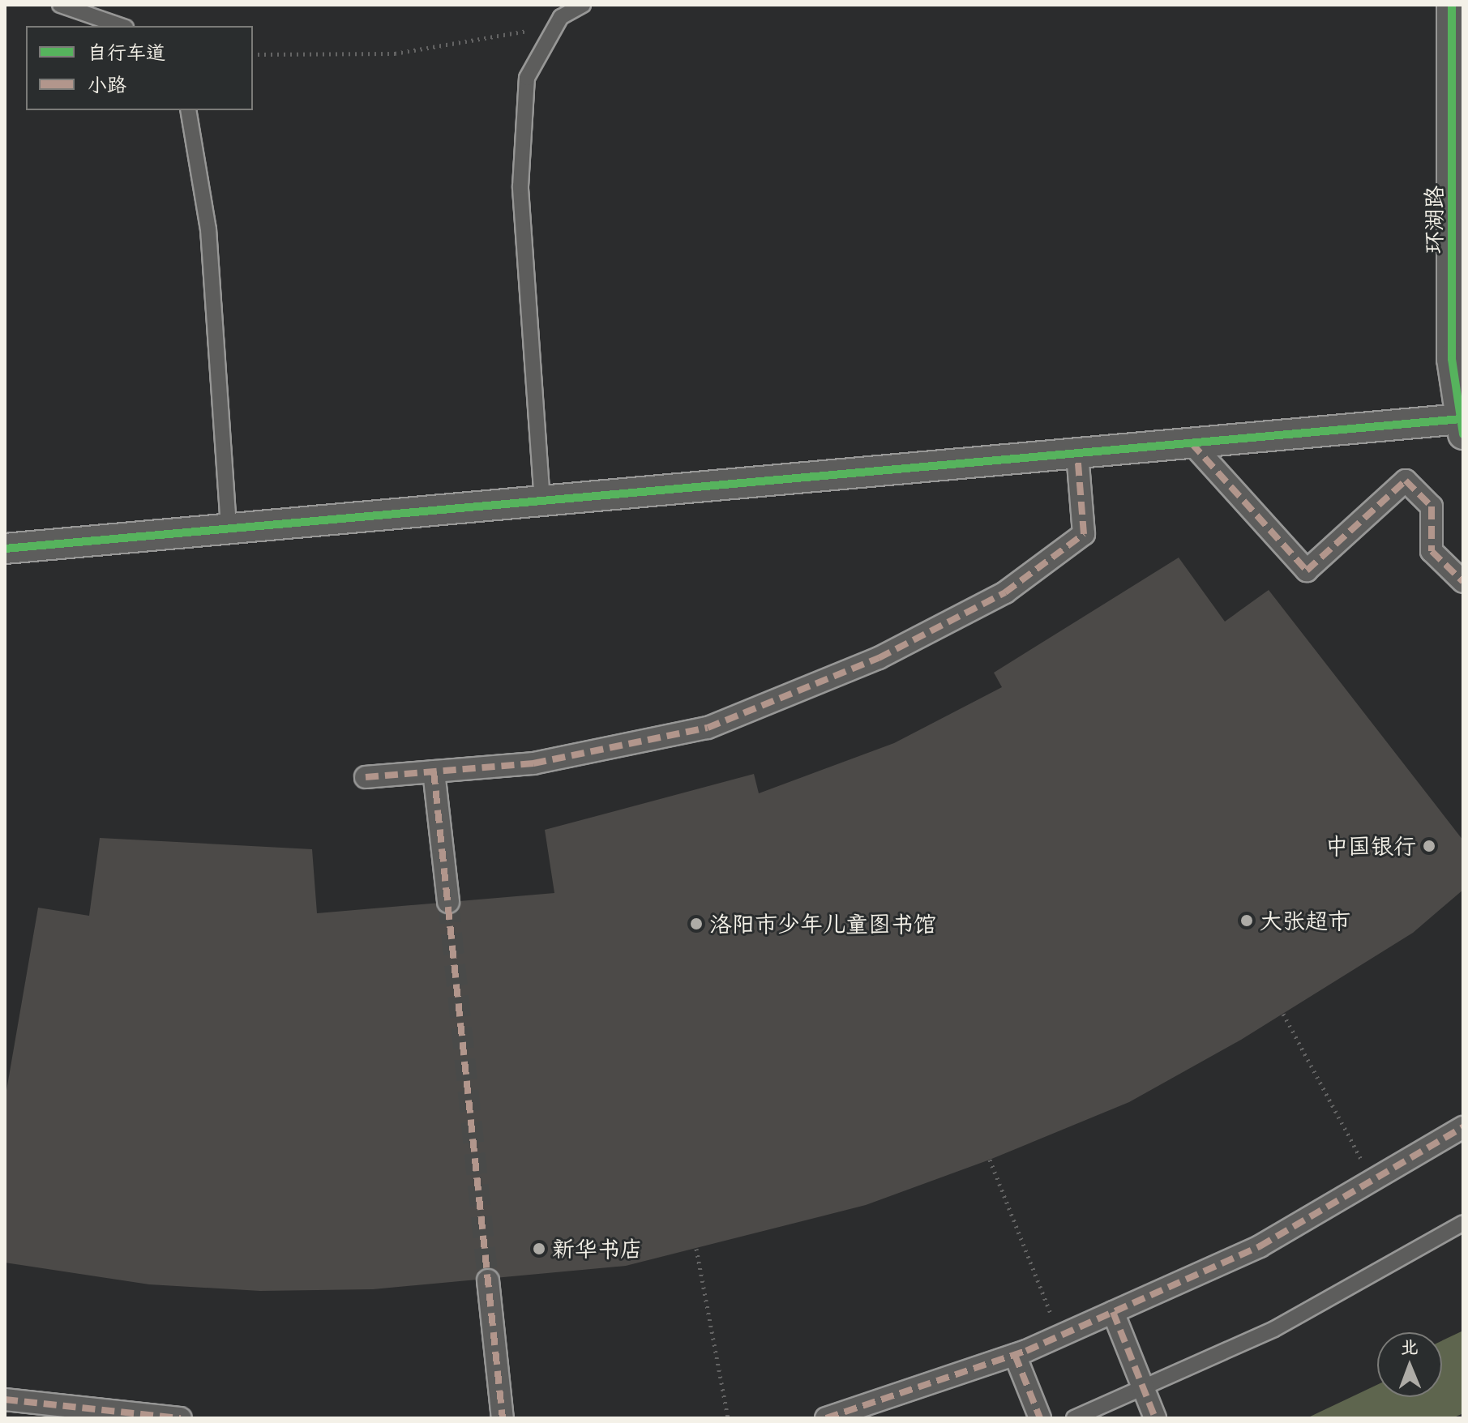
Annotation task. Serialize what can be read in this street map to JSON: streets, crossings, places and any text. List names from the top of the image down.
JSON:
{
  "streets": {
    "street": ["环湖路"]
  },
  "places": [
    "中国银行",
    "大张超市",
    "洛阳市少年儿童图书馆",
    "新华书店"
  ],
  "legend": ["自行车道", "小路"],
  "north": "top"
}
